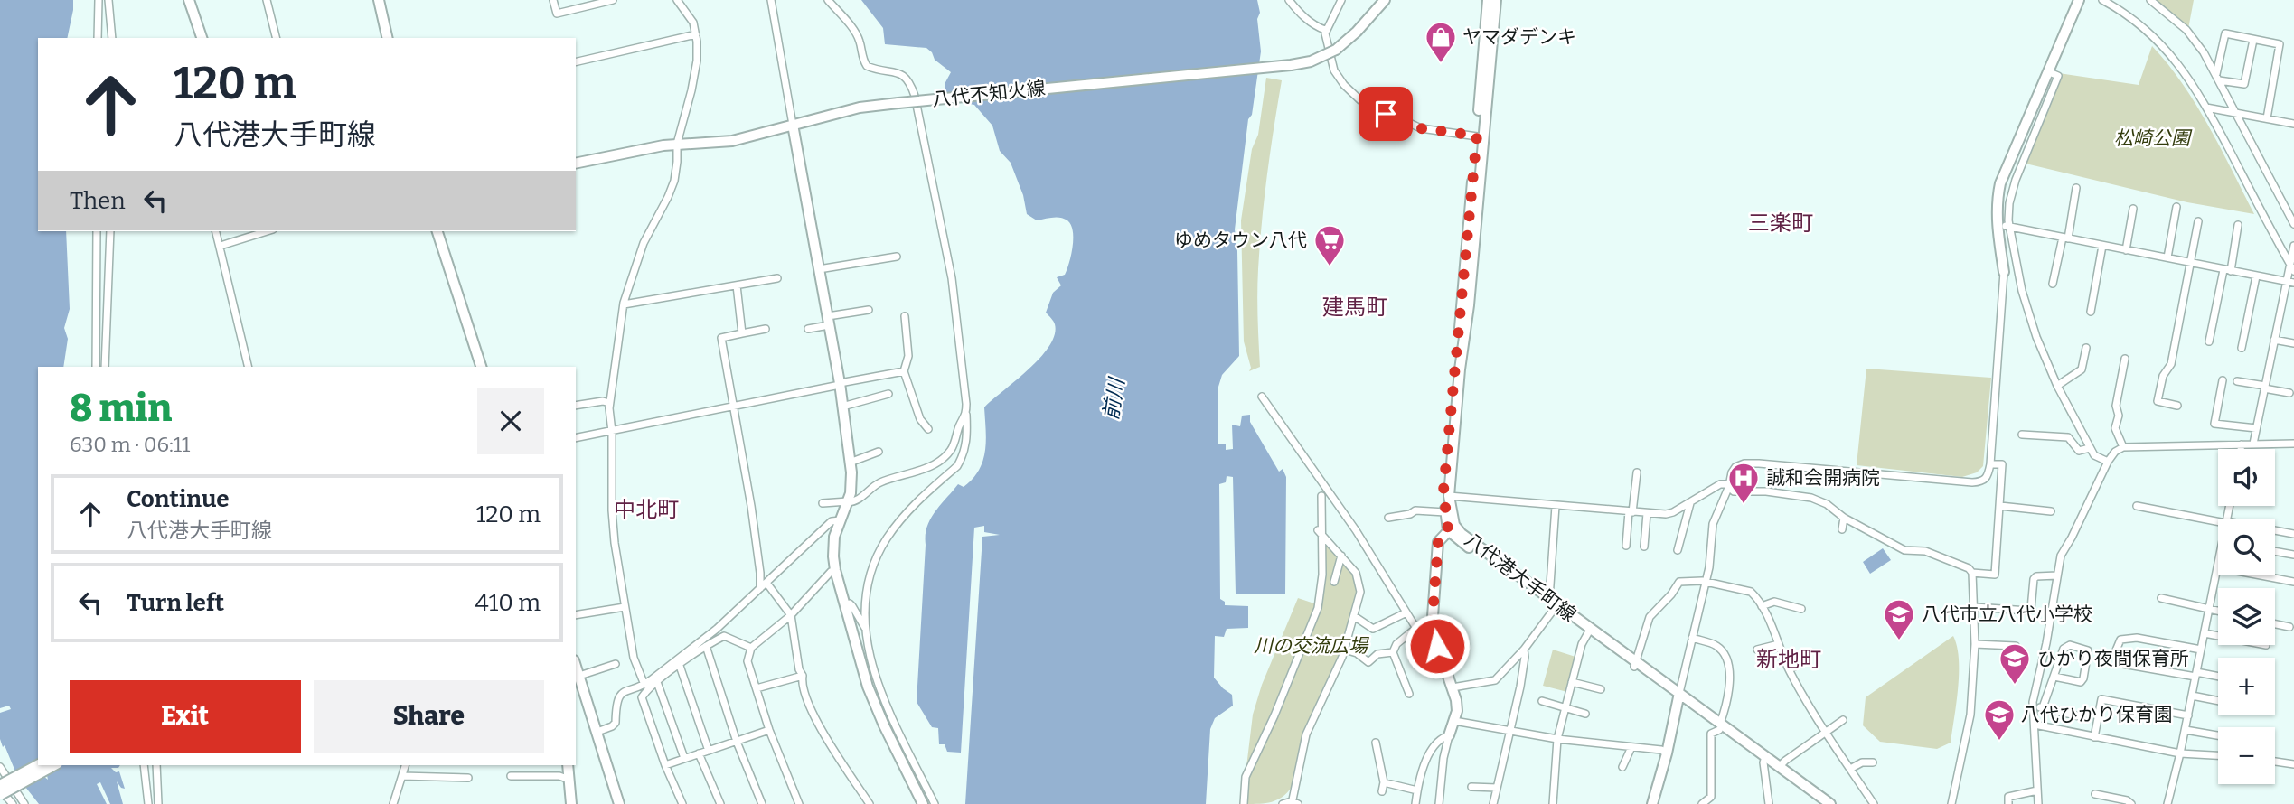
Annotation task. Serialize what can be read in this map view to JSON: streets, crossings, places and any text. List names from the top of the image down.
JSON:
{
  "streets": {
    "main road": ["八代不知火線", "八代港大手町線"]
  },
  "districts": [
    "三楽町",
    "建馬町",
    "中北町",
    "新地町"
  ],
  "water": ["前川"],
  "parks": ["松崎公園", "川の交流広場"],
  "places": {
    "shop": ["ヤマダデンキ"],
    "supermarket": ["ゆめタウン八代"],
    "hospital": ["誠和会開病院"],
    "school or university": ["八代市立八代小学校", "ひかり夜間保育所", "八代ひかり保育園"]
  },
  "page": {
    "turn": ["120 m", "八代港大手町線"],
    "then": "Then",
    "heading": ["8 min", "630 m · 06:11"],
    "map_buttons": ["+", "−"],
    "list": [
      {
        "name": "Continue",
        "note": "八代港大手町線",
        "value": "120 m"
      },
      {
        "name": "Turn left",
        "value": "410 m"
      }
    ],
    "buttons": ["Exit", "Share"]
  }
}
